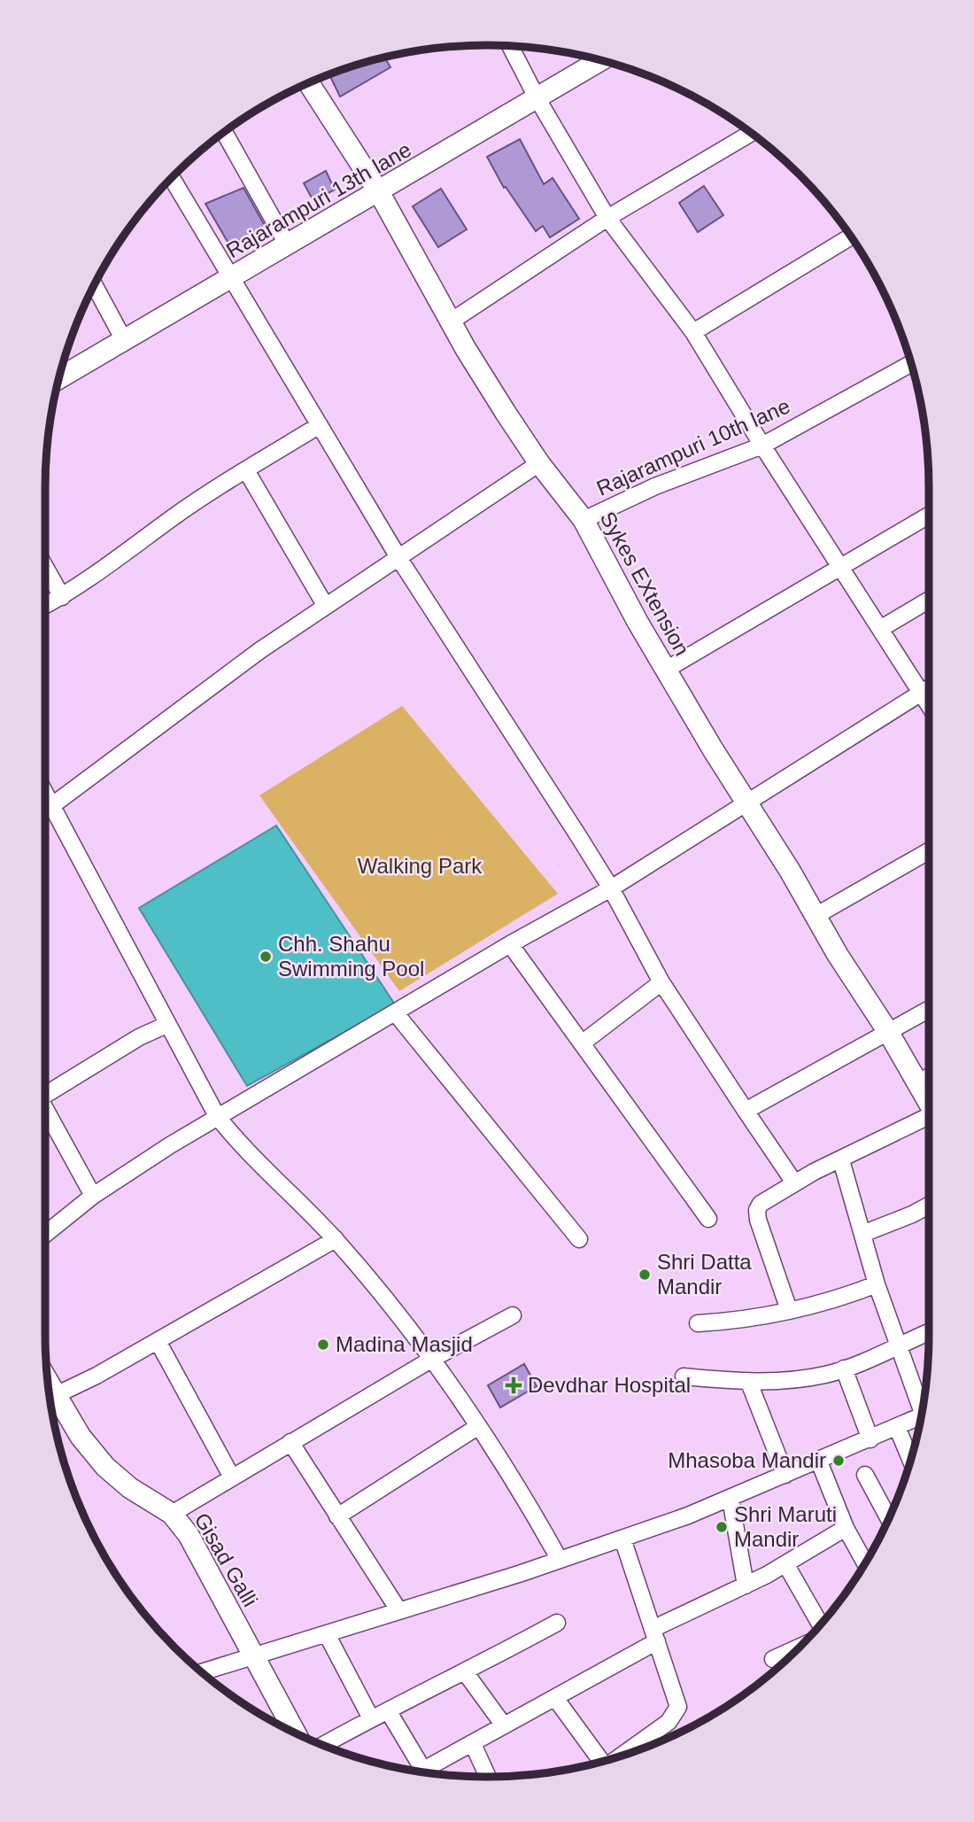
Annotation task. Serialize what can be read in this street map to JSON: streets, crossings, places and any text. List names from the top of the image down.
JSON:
{
  "streets": {
    "street": [
      "Rajarampuri 13th lane",
      "Rajarampuri 10th lane",
      "Sykes EXtension",
      "Gisad Galli"
    ]
  },
  "crossings": [
    ["Rajarampuri 13th lane", "Sykes EXtension"],
    ["Rajarampuri 10th lane", "Sykes EXtension"]
  ],
  "parks": ["Walking Park"],
  "places": {
    "other": [
      "Chh. Shahu Swimming Pool",
      "Shri Datta Mandir",
      "Madina Masjid",
      "Mhasoba Mandir",
      "Shri Maruti Mandir"
    ],
    "health": ["Devdhar Hospital"]
  }
}
